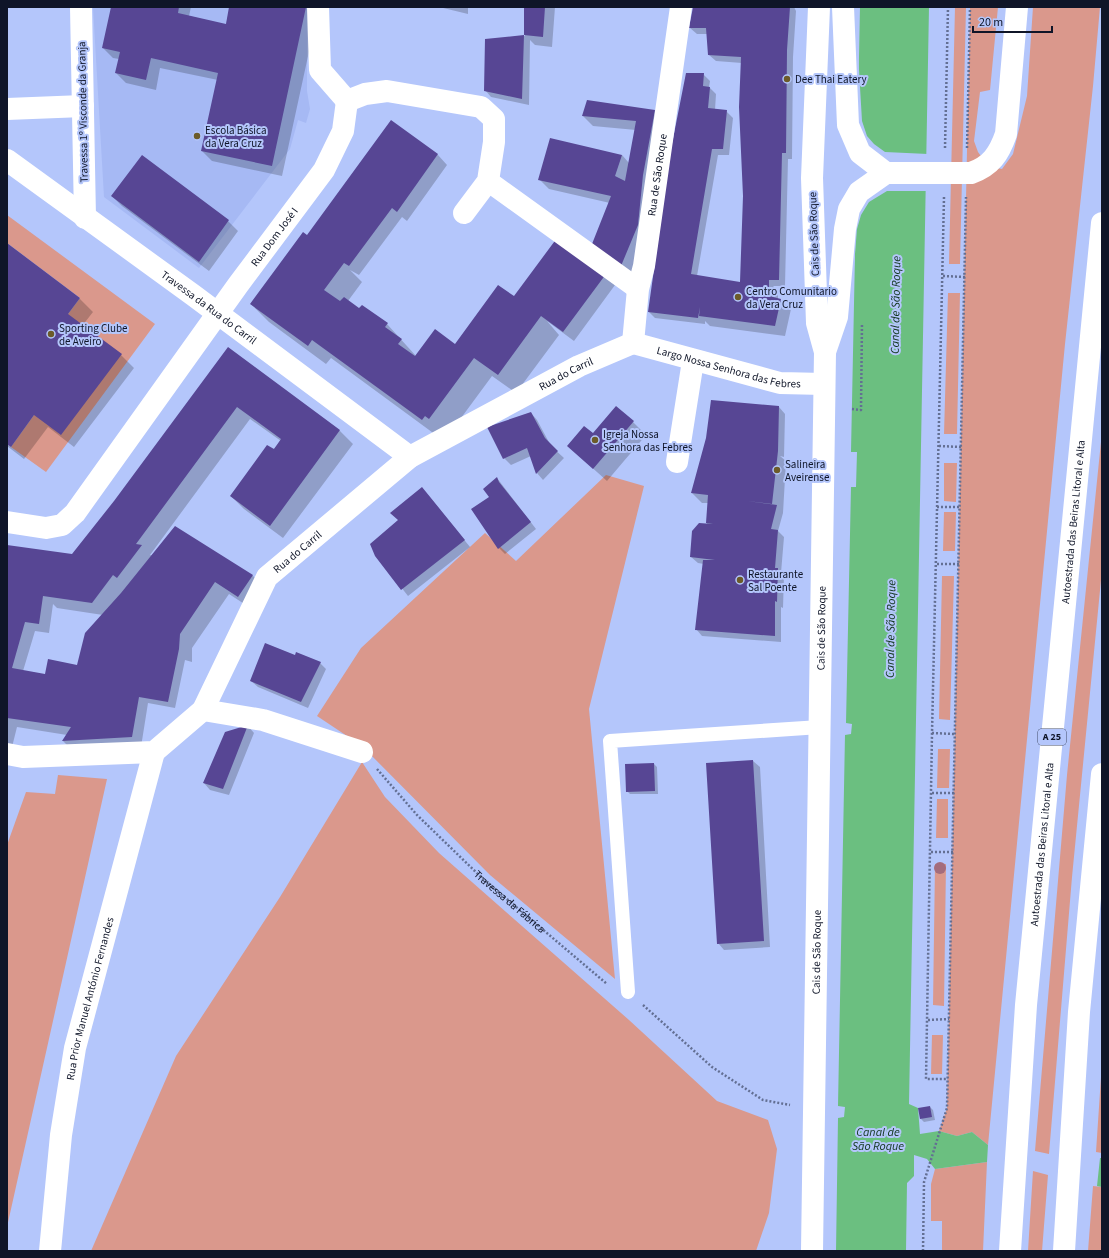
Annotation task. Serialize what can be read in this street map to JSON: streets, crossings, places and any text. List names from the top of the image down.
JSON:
{
  "streets": {
    "main road": [
      "Travessa 1º Visconde da Granja",
      "Rua de São Roque",
      "Cais de São Roque",
      "Rua Dom José I",
      "Travessa da Rua do Carril",
      "Largo Nossa Senhora das Febres",
      "Rua do Carril",
      "Autoestrada das Beiras Litoral e Alta",
      "A 25",
      "Rua Prior Manuel António Fernandes"
    ],
    "path": ["Travessa da Fábrica"]
  },
  "crossings": [
    ["Travessa 1º Visconde da Granja", "Travessa da Rua do Carril"],
    ["Rua de São Roque", "Largo Nossa Senhora das Febres"],
    ["Rua de São Roque", "Rua do Carril"],
    ["Cais de São Roque", "Largo Nossa Senhora das Febres"],
    ["Cais de São Roque", "Travessa da Fábrica"],
    ["Rua Dom José I", "Travessa da Rua do Carril"],
    ["Travessa da Rua do Carril", "Rua do Carril"],
    ["Largo Nossa Senhora das Febres", "Rua do Carril"],
    ["Rua do Carril", "Rua Prior Manuel António Fernandes"]
  ],
  "water": ["Canal de São Roque"],
  "places": [
    "Dee Thai Eatery",
    "Escola Básica da Vera Cruz",
    "Centro Comunitario da Vera Cruz",
    "Sporting Clube de Aveiro",
    "Igreja Nossa Senhora das Febres",
    "Salineira Aveirense",
    "Restaurante Sal Poente"
  ],
  "scale_bar": "20 m"
}
